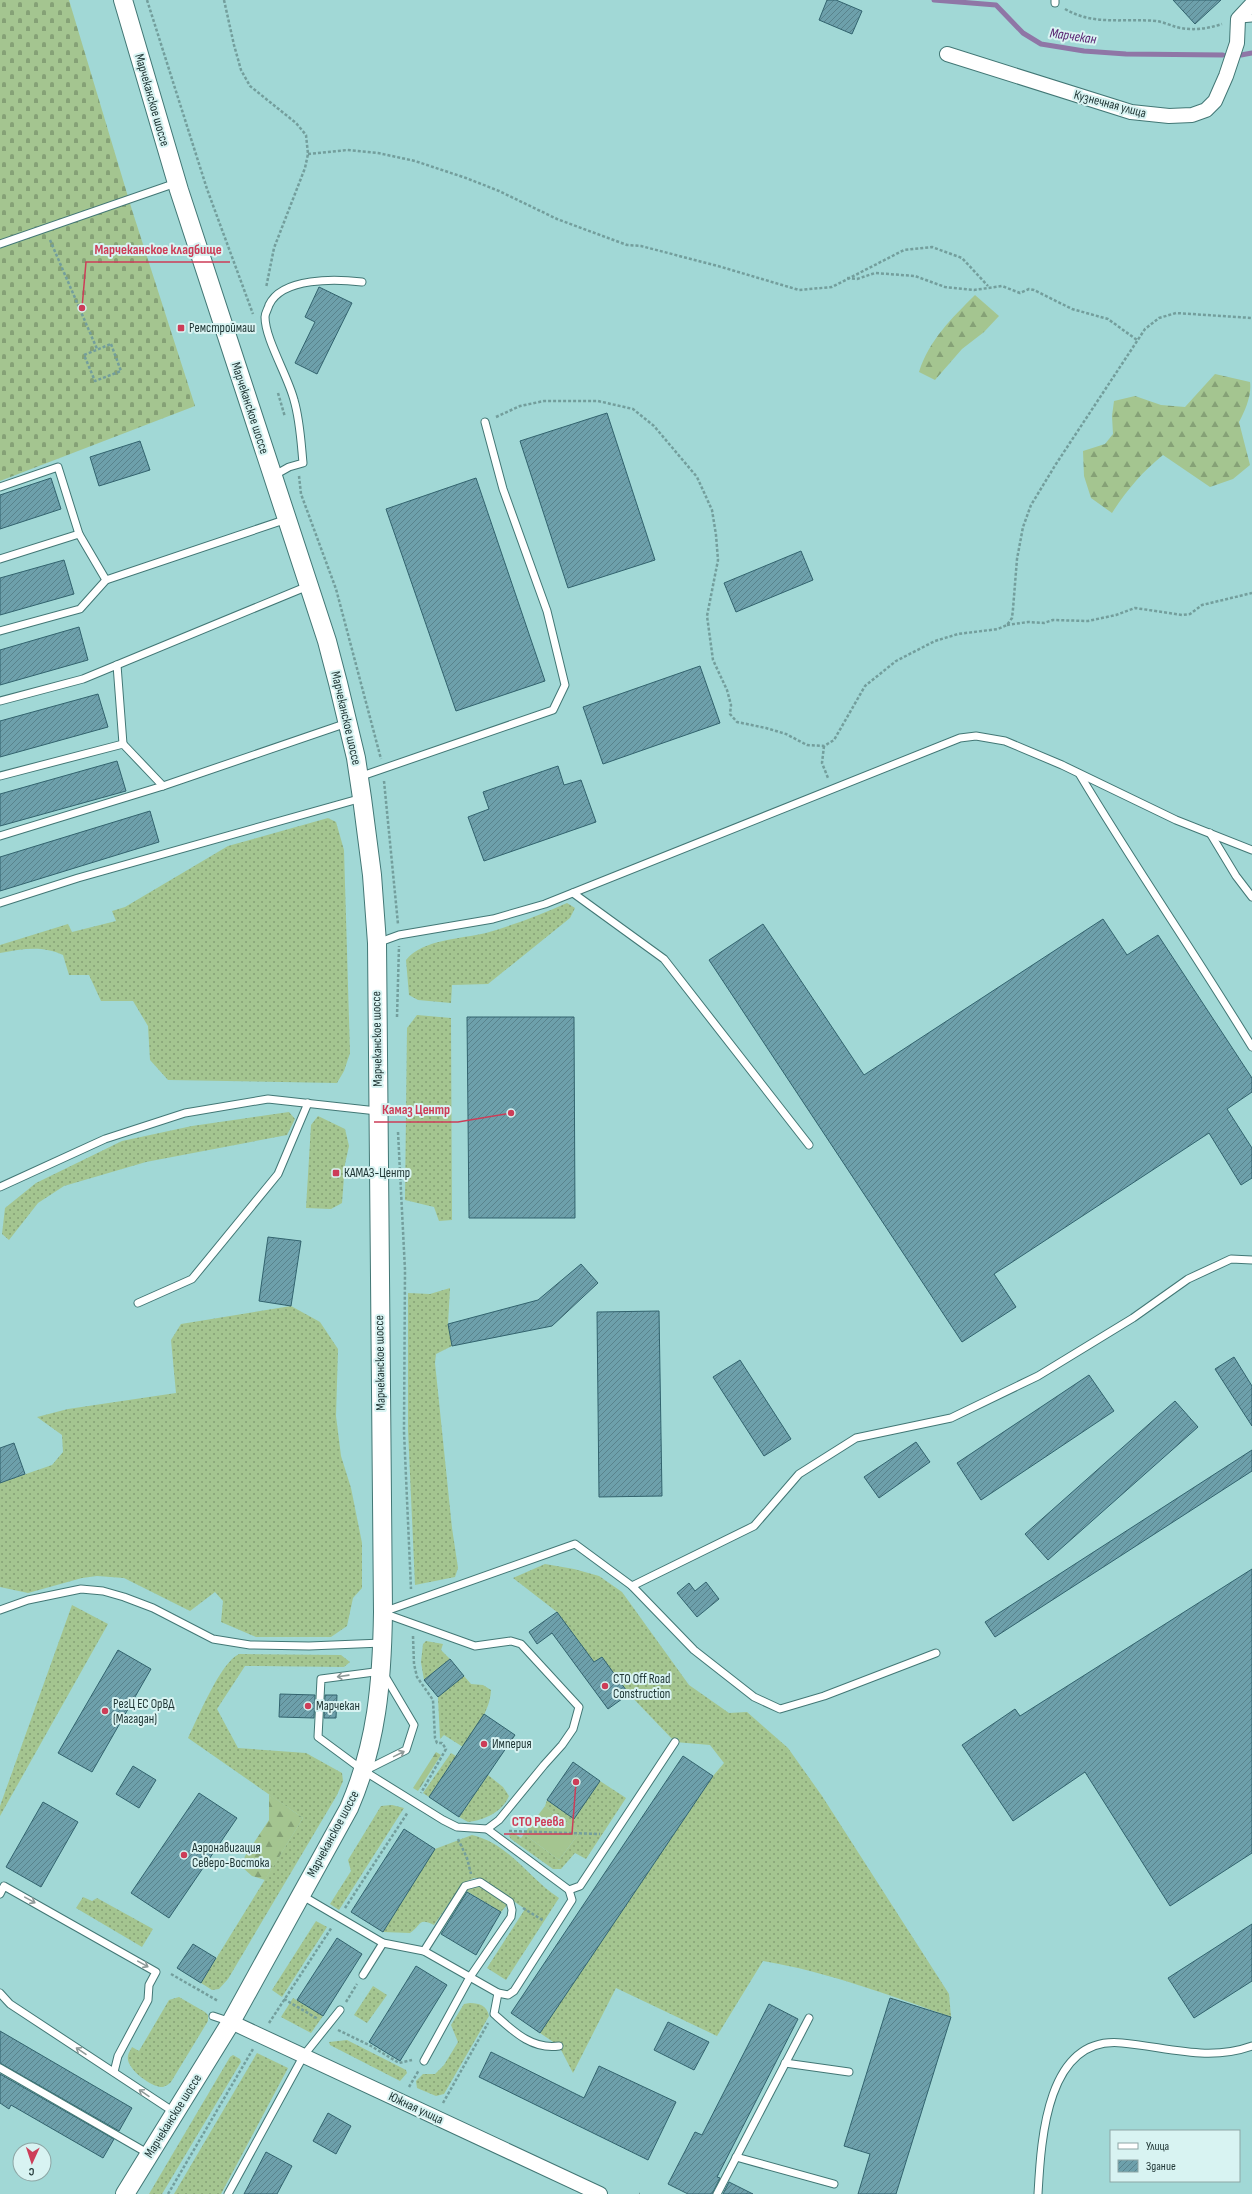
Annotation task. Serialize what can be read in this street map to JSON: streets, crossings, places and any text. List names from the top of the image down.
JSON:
{
  "streets": {
    "street": ["Марчеканское шоссе", "Кузнечная улица", "Южная улица"]
  },
  "crossings": [
    ["Марчеканское шоссе", "Южная улица"]
  ],
  "water": ["Марчекан"],
  "places": {
    "other": [
      "Марчеканское кладбище",
      "Камаз Центр",
      "СТО Off Road Construction",
      "Марчекан",
      "РегЦ ЕС ОрВД (Магадан)",
      "Империя",
      "СТО Реева",
      "Аэронавигация Северо-Востока"
    ],
    "transit": ["Ремстроймаш", "КАМАЗ-Центр"]
  },
  "legend": ["Улица", "Здание"],
  "north": "bottom"
}
